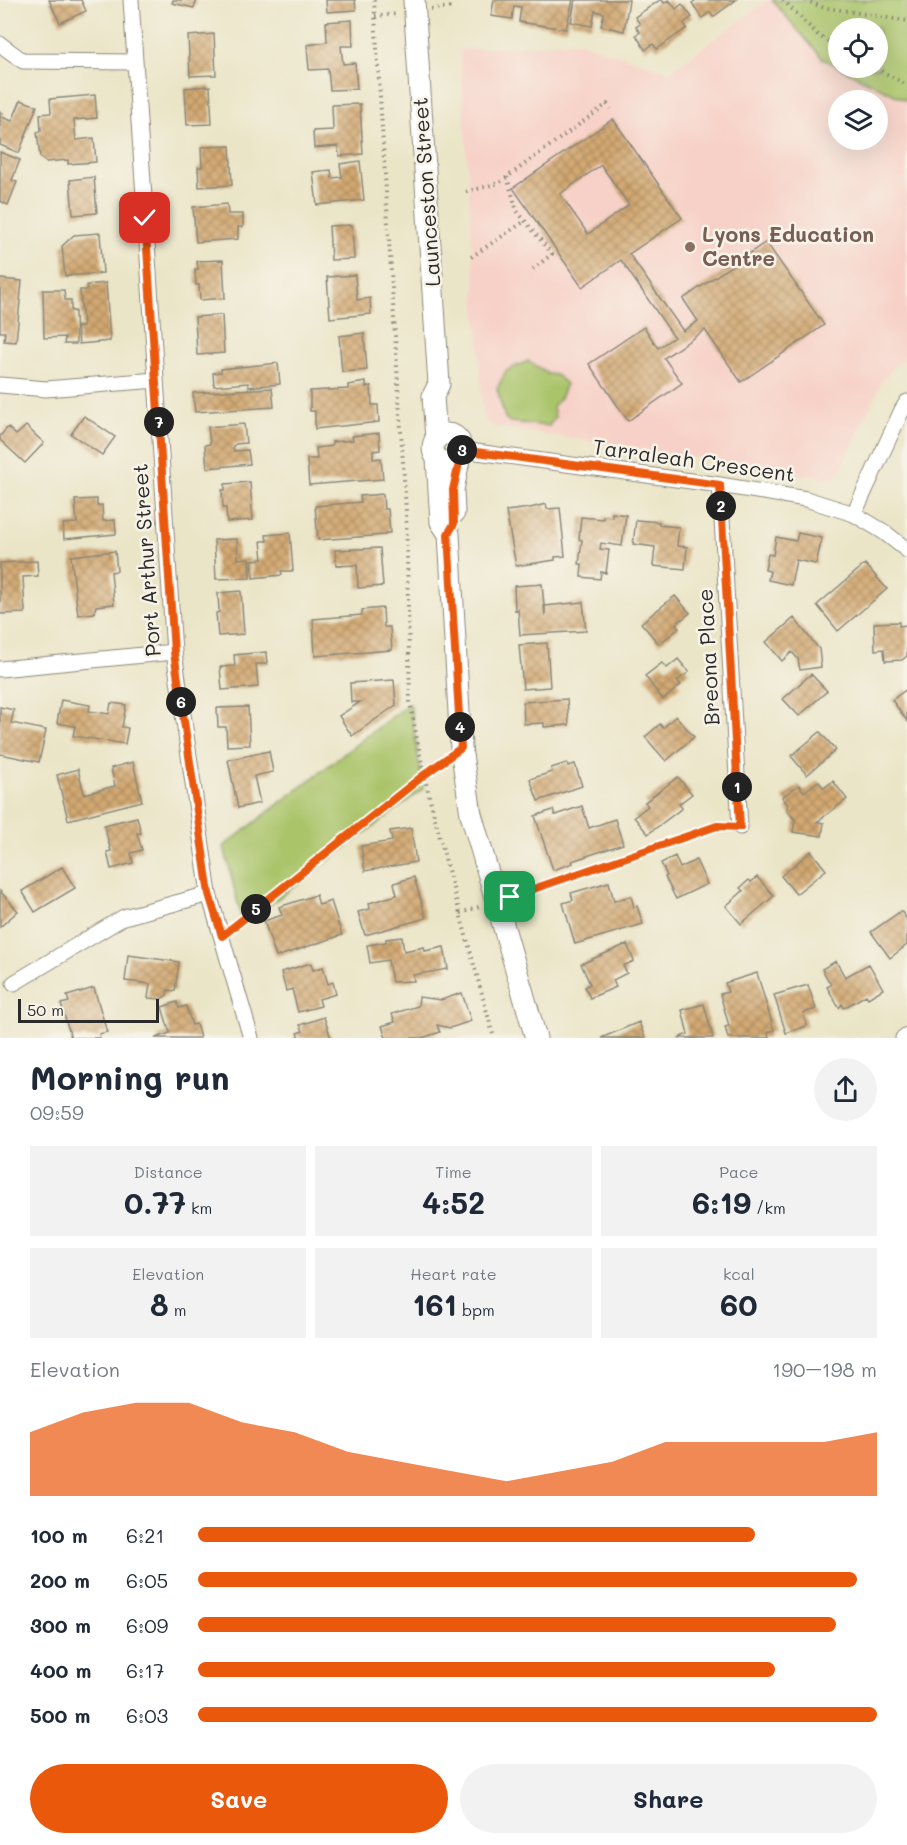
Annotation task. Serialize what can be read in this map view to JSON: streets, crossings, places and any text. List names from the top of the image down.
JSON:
{
  "streets": {
    "main road": ["Launceston Street"],
    "street": ["Tarraleah Crescent", "Port Arthur Street", "Breona Place"]
  },
  "crossings": [
    ["Launceston Street", "Tarraleah Crescent"],
    ["Tarraleah Crescent", "Breona Place"]
  ],
  "places": ["Lyons Education Centre"],
  "scale_bar": "50 m",
  "page": {
    "pins": [
      "7",
      "3",
      "2",
      "6",
      "4",
      "1",
      "5"
    ],
    "scale": "50 m",
    "heading": ["Morning run", "09:59"],
    "stats": [
      ["Distance", "0.77 km"],
      ["Time", "4:52"],
      ["Pace", "6:19 /km"],
      ["Elevation", "8 m"],
      ["Heart rate", "161 bpm"],
      ["kcal", "60"]
    ],
    "chart": ["Elevation", "190–198 m"],
    "list": [
      {
        "name": "100 m",
        "note": "6:21"
      },
      {
        "name": "200 m",
        "note": "6:05"
      },
      {
        "name": "300 m",
        "note": "6:09"
      },
      {
        "name": "400 m",
        "note": "6:17"
      },
      {
        "name": "500 m",
        "note": "6:03"
      }
    ],
    "buttons": ["Save", "Share"]
  }
}
